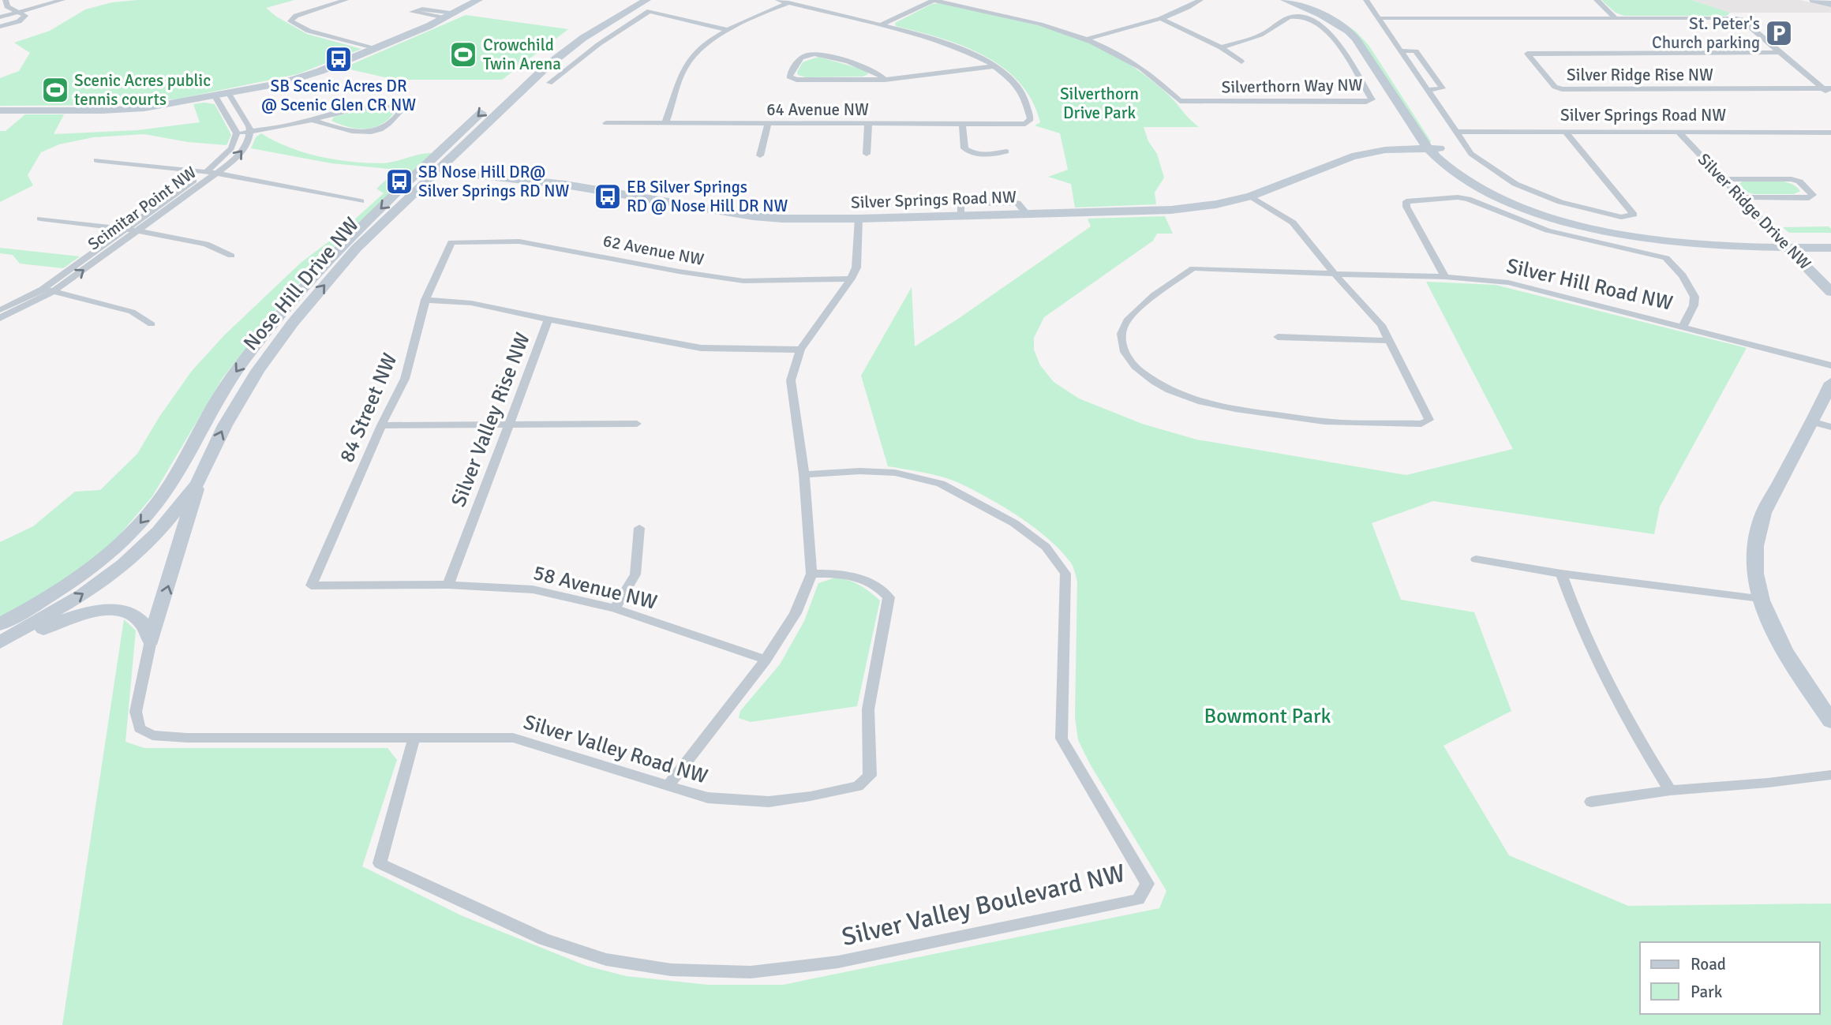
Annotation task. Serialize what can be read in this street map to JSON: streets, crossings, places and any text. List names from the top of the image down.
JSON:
{
  "streets": {
    "street": [
      "Silver Ridge Rise NW",
      "Silverthorn Way NW",
      "64 Avenue NW",
      "Silver Springs Road NW",
      "Scimitar Point NW",
      "Silver Ridge Drive NW",
      "62 Avenue NW",
      "Nose Hill Drive NW",
      "Silver Hill Road NW",
      "84 Street NW",
      "Silver Valley Rise NW",
      "58 Avenue NW",
      "Silver Valley Road NW",
      "Silver Valley Boulevard NW"
    ]
  },
  "crossings": [
    ["Silver Springs Road NW", "Silver Ridge Drive NW"],
    ["Silver Springs Road NW", "Nose Hill Drive NW"],
    ["62 Avenue NW", "84 Street NW"],
    ["84 Street NW", "58 Avenue NW"],
    ["Silver Valley Rise NW", "58 Avenue NW"],
    ["Silver Valley Road NW", "Silver Valley Boulevard NW"]
  ],
  "parks": ["Silverthorn Drive Park", "Bowmont Park"],
  "places": {
    "parking": ["St. Peter's Church parking"],
    "sports": ["Crowchild Twin Arena", "Scenic Acres public tennis courts"],
    "bus stop": ["SB Scenic Acres DR @ Scenic Glen CR NW", "SB Nose Hill DR@ Silver Springs RD NW", "EB Silver Springs RD @ Nose Hill DR NW"]
  },
  "legend": ["Road", "Park"]
}
